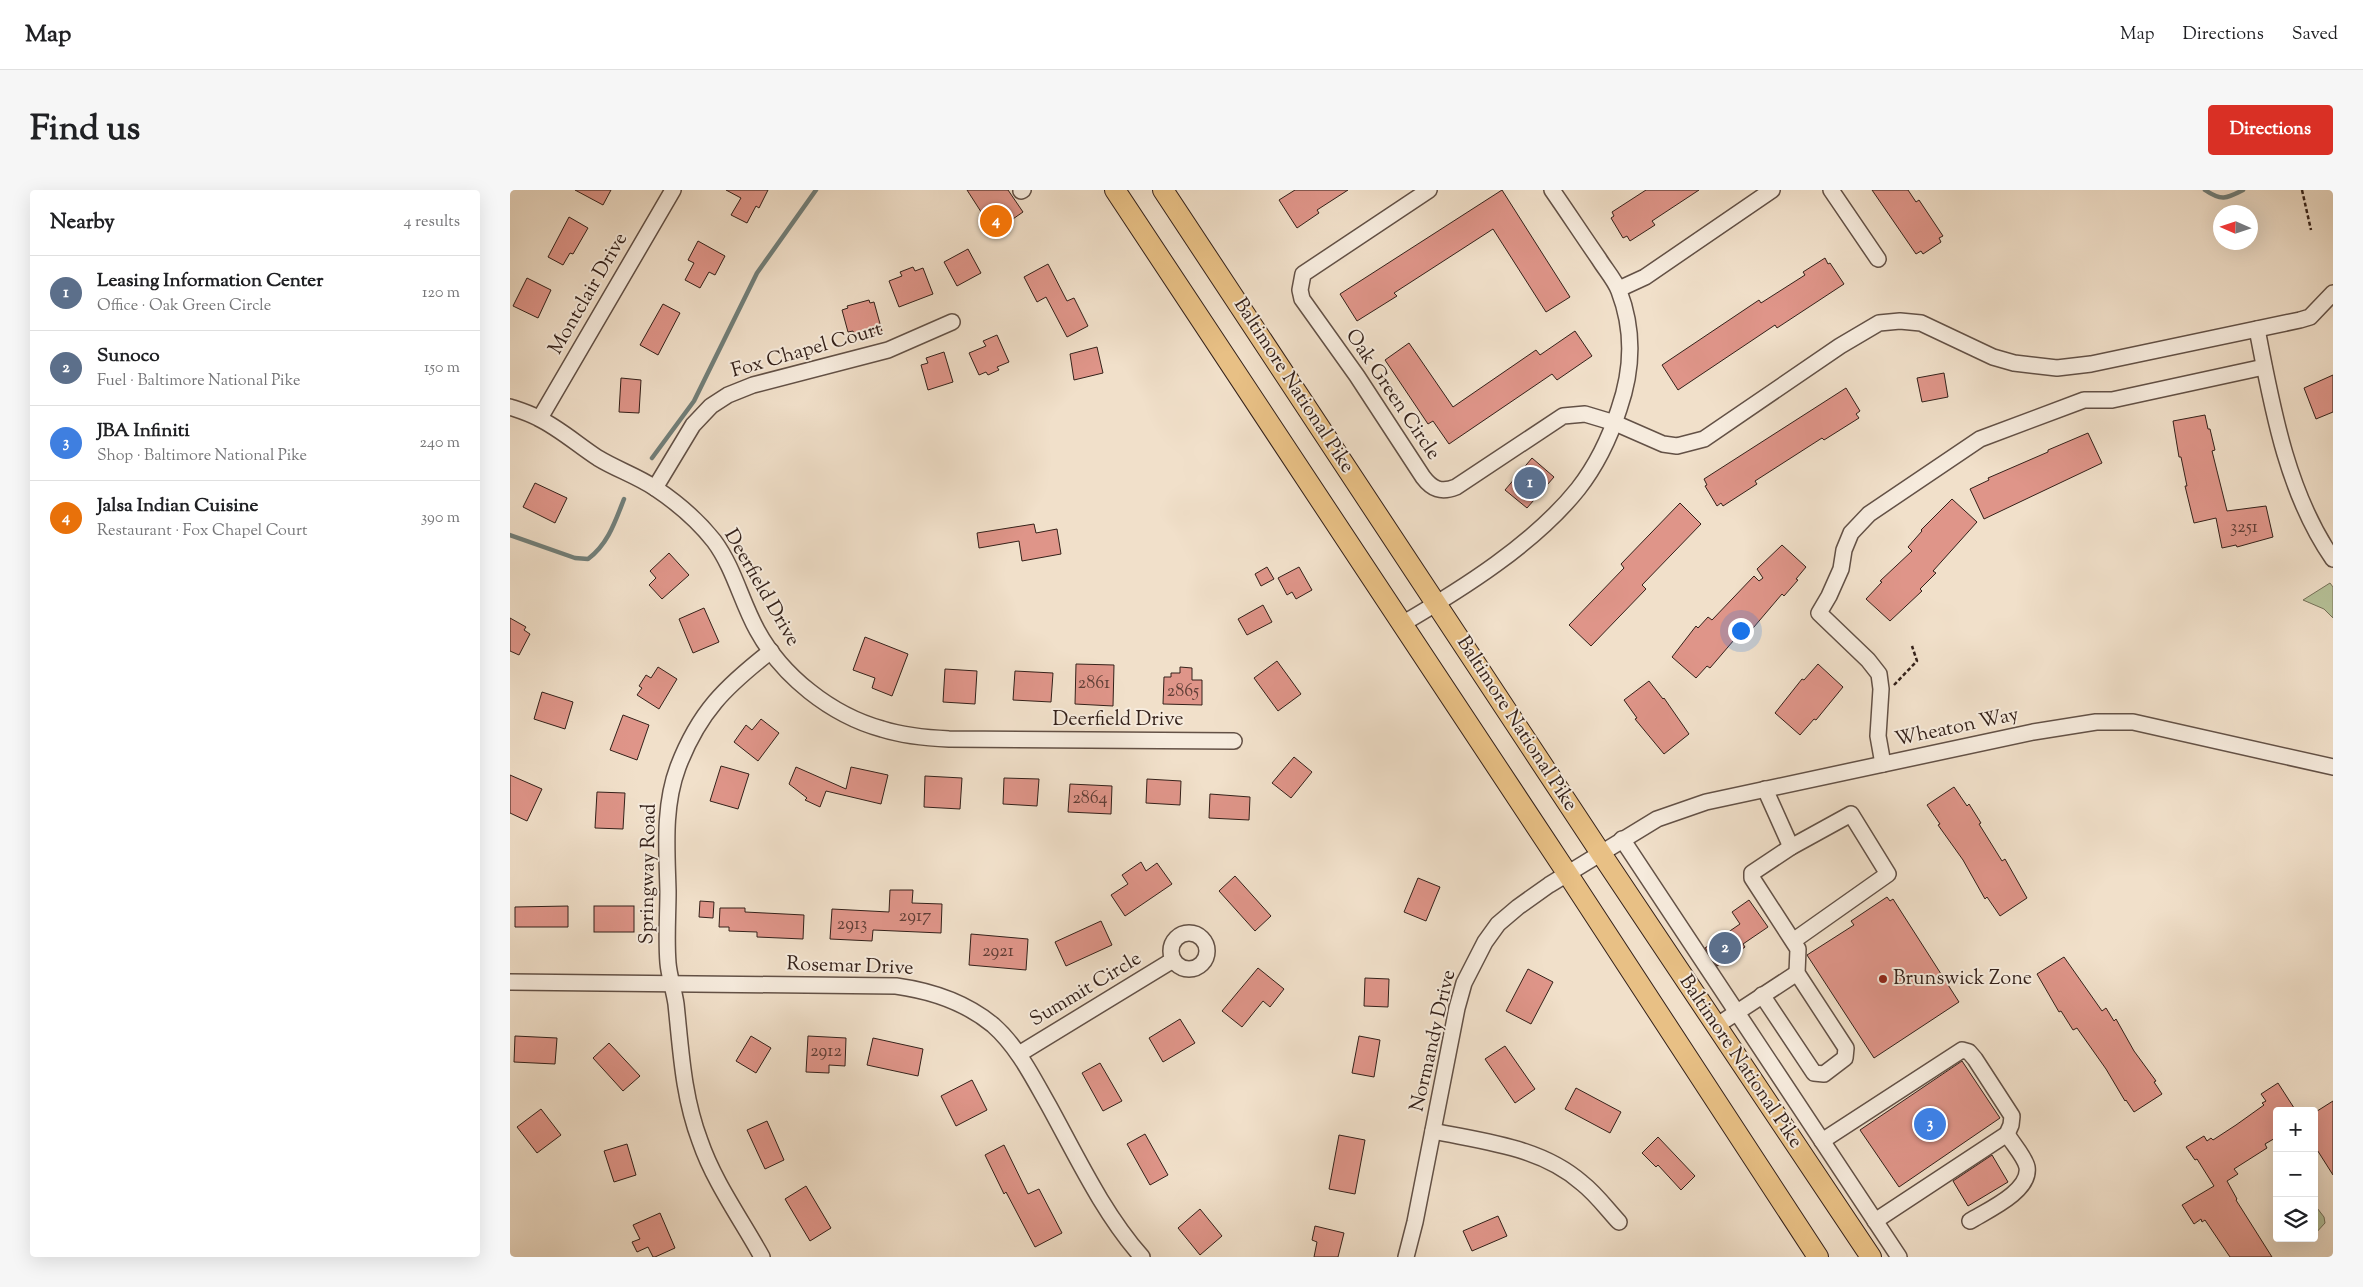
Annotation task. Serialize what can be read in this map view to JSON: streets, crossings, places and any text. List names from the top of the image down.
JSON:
{
  "streets": {
    "main road": ["Baltimore National Pike"],
    "street": [
      "Montclair Drive",
      "Fox Chapel Court",
      "Oak Green Circle",
      "Deerfield Drive",
      "Wheaton Way",
      "Springway Road",
      "Rosemar Drive",
      "Summit Circle",
      "Normandy Drive"
    ]
  },
  "crossings": [
    ["Montclair Drive", "Deerfield Drive"],
    ["Fox Chapel Court", "Deerfield Drive"],
    ["Baltimore National Pike", "Wheaton Way"],
    ["Baltimore National Pike", "Normandy Drive"],
    ["Deerfield Drive", "Springway Road"],
    ["Wheaton Way", "Normandy Drive"],
    ["Springway Road", "Rosemar Drive"],
    ["Rosemar Drive", "Summit Circle"]
  ],
  "places": ["Brunswick Zone"],
  "house_numbers": [
    "3251",
    "2861",
    "2865",
    "2864",
    "2917",
    "2913",
    "2921",
    "2912"
  ],
  "north": "left",
  "page": {
    "header": "Map",
    "nav": ["Map", "Directions", "Saved"],
    "title": "Find us",
    "buttons": "Directions",
    "heading": ["Nearby", "4 results"],
    "pins": [
      "4",
      "1",
      "2",
      "3"
    ],
    "list": [
      {
        "mark": "1",
        "name": "Leasing Information Center",
        "note": "Office · Oak Green Circle",
        "value": "120 m"
      },
      {
        "mark": "2",
        "name": "Sunoco",
        "note": "Fuel · Baltimore National Pike",
        "value": "150 m"
      },
      {
        "mark": "3",
        "name": "JBA Infiniti",
        "note": "Shop · Baltimore National Pike",
        "value": "240 m"
      },
      {
        "mark": "4",
        "name": "Jalsa Indian Cuisine",
        "note": "Restaurant · Fox Chapel Court",
        "value": "390 m"
      }
    ],
    "map_buttons": ["+", "−"]
  }
}
